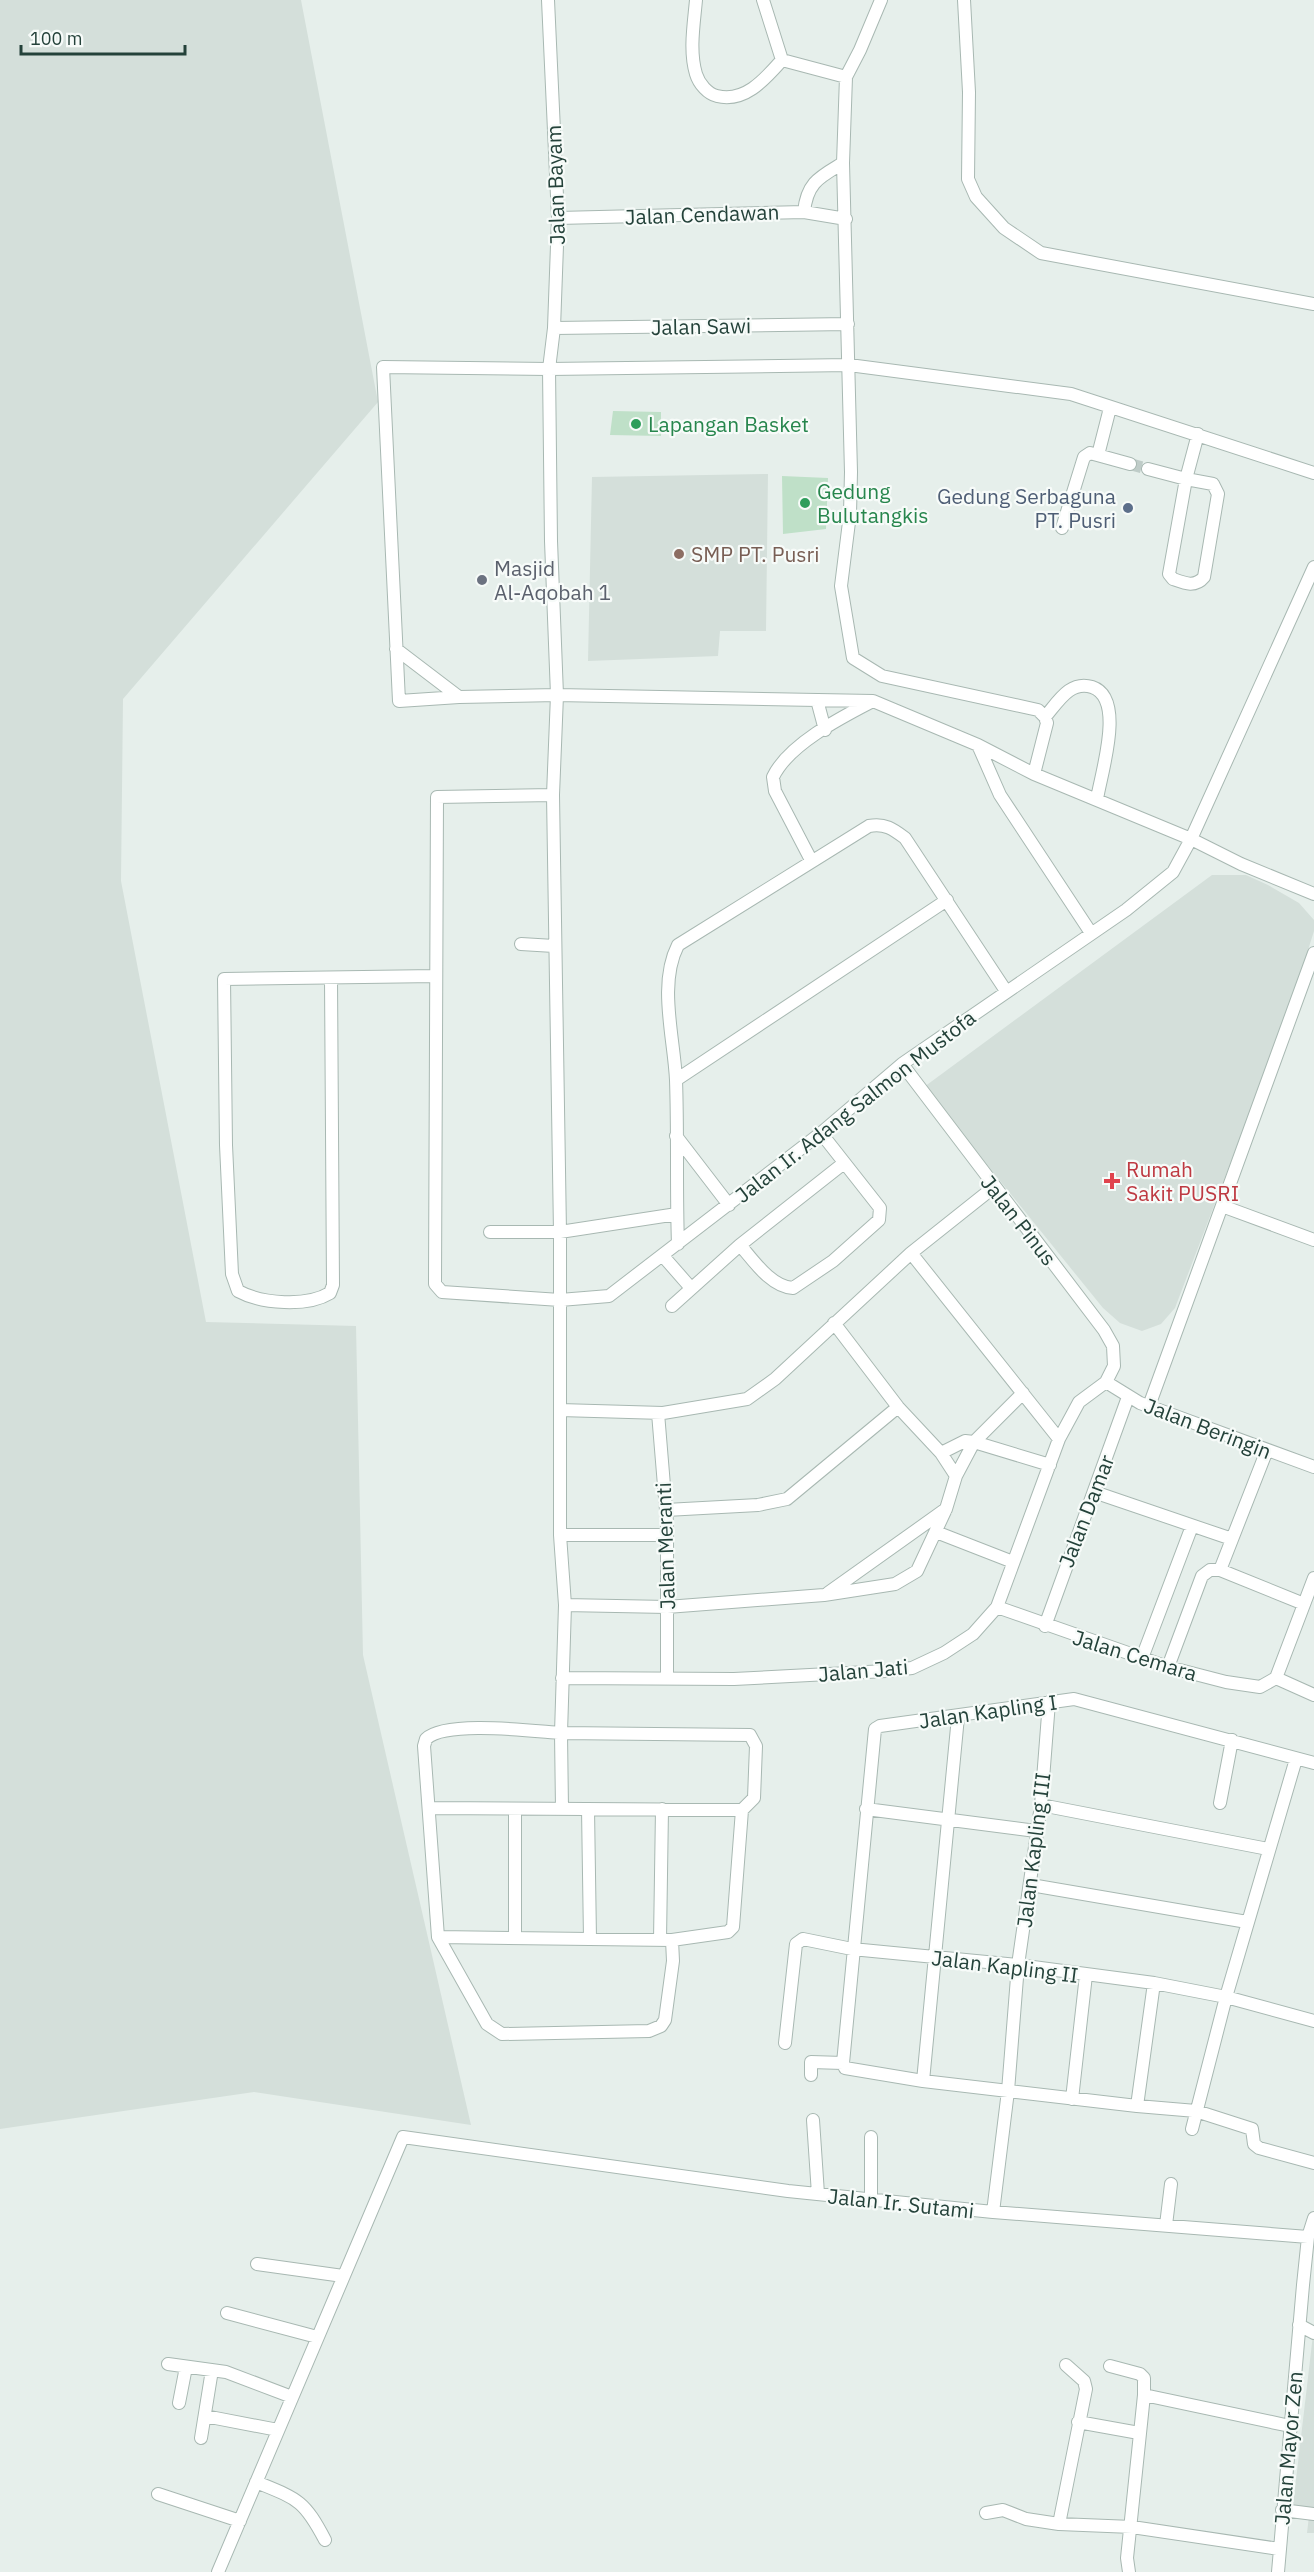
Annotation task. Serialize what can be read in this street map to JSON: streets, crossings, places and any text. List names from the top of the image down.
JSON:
{
  "streets": {
    "street": [
      "Jalan Bayam",
      "Jalan Cendawan",
      "Jalan Sawi",
      "Jalan Ir. Adang Salmon Mustofa",
      "Jalan Pinus",
      "Jalan Beringin",
      "Jalan Damar",
      "Jalan Meranti",
      "Jalan Cemara",
      "Jalan Jati",
      "Jalan Kapling I",
      "Jalan Kapling III",
      "Jalan Kapling II",
      "Jalan Ir. Sutami",
      "Jalan Mayor Zen"
    ]
  },
  "crossings": [
    ["Jalan Bayam", "Jalan Cendawan"],
    ["Jalan Bayam", "Jalan Sawi"],
    ["Jalan Bayam", "Jalan Ir. Adang Salmon Mustofa"],
    ["Jalan Bayam", "Jalan Jati"],
    ["Jalan Ir. Adang Salmon Mustofa", "Jalan Pinus"],
    ["Jalan Pinus", "Jalan Beringin"],
    ["Jalan Pinus", "Jalan Jati"],
    ["Jalan Beringin", "Jalan Damar"],
    ["Jalan Beringin", "Jalan Jati"],
    ["Jalan Damar", "Jalan Cemara"],
    ["Jalan Meranti", "Jalan Jati"],
    ["Jalan Cemara", "Jalan Jati"],
    ["Jalan Kapling I", "Jalan Kapling III"],
    ["Jalan Kapling I", "Jalan Kapling II"],
    ["Jalan Kapling III", "Jalan Kapling II"],
    ["Jalan Kapling III", "Jalan Ir. Sutami"],
    ["Jalan Ir. Sutami", "Jalan Mayor Zen"]
  ],
  "places": {
    "other": [
      "Lapangan Basket",
      "Gedung Bulutangkis",
      "Gedung Serbaguna PT. Pusri",
      "SMP PT. Pusri",
      "Masjid Al-Aqobah 1"
    ],
    "health": ["Rumah Sakit PUSRI"]
  },
  "scale_bar": "100 m"
}
